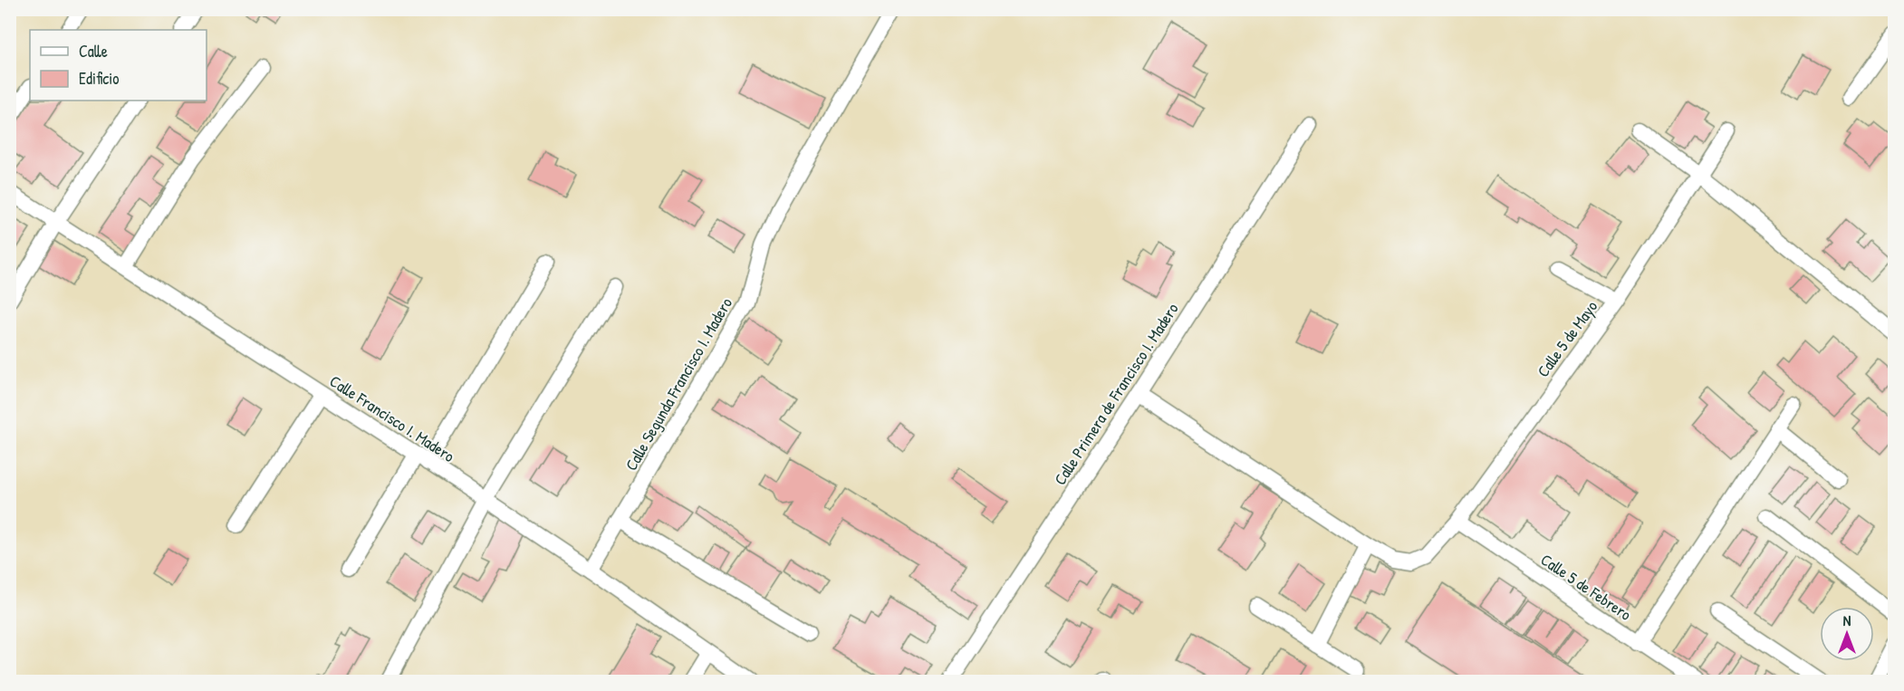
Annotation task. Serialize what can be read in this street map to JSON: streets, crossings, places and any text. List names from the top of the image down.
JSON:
{
  "streets": {
    "street": [
      "Calle 5 de Mayo",
      "Calle Segunda Francisco I. Madero",
      "Calle Primera de Francisco I. Madero",
      "Calle Francisco I. Madero",
      "Calle 5 de Febrero"
    ]
  },
  "crossings": [
    ["Calle 5 de Mayo", "Calle Primera de Francisco I. Madero"],
    ["Calle 5 de Mayo", "Calle 5 de Febrero"],
    ["Calle Segunda Francisco I. Madero", "Calle Francisco I. Madero"]
  ],
  "legend": ["Calle", "Edificio"],
  "north": "top"
}
